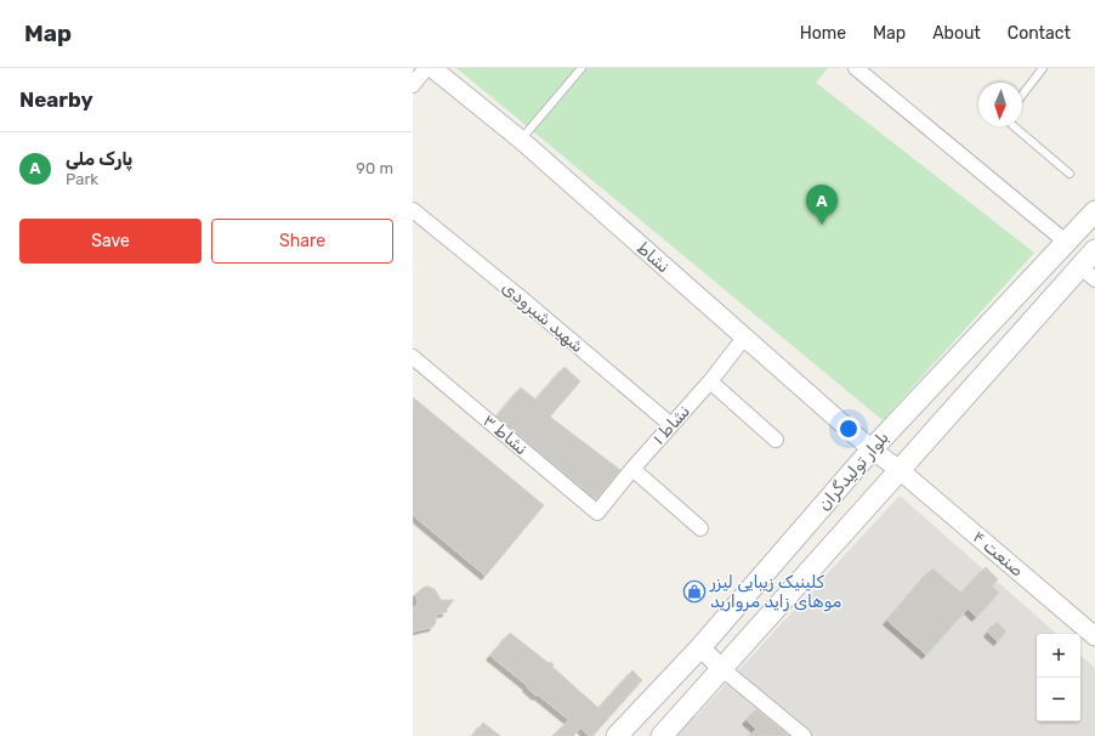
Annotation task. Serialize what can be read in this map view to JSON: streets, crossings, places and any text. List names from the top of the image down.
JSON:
{
  "streets": {
    "main road": ["بلوار تولیدگران"],
    "street": [
      "نشاط",
      "شهید شیرودی",
      "نشاط ۱",
      "نشاط ۳",
      "صنعت ۴"
    ]
  },
  "crossings": [
    ["نشاط", "نشاط ۱"],
    ["نشاط", "بلوار تولیدگران"],
    ["نشاط", "صنعت ۴"],
    ["شهید شیرودی", "نشاط ۱"],
    ["نشاط ۱", "نشاط ۳"],
    ["بلوار تولیدگران", "صنعت ۴"]
  ],
  "places": {
    "shop": ["کلینیک زیبایی لیزر موهای زاید مروارید"]
  },
  "north": "bottom",
  "page": {
    "header": "Map",
    "nav": [
      "Home",
      "Map",
      "About",
      "Contact"
    ],
    "heading": "Nearby",
    "list": [
      {
        "mark": "A",
        "name": "پارک ملی",
        "note": "Park",
        "value": "90 m"
      }
    ],
    "pins": "A",
    "buttons": ["Save", "Share"],
    "map_buttons": ["+", "−"]
  }
}
